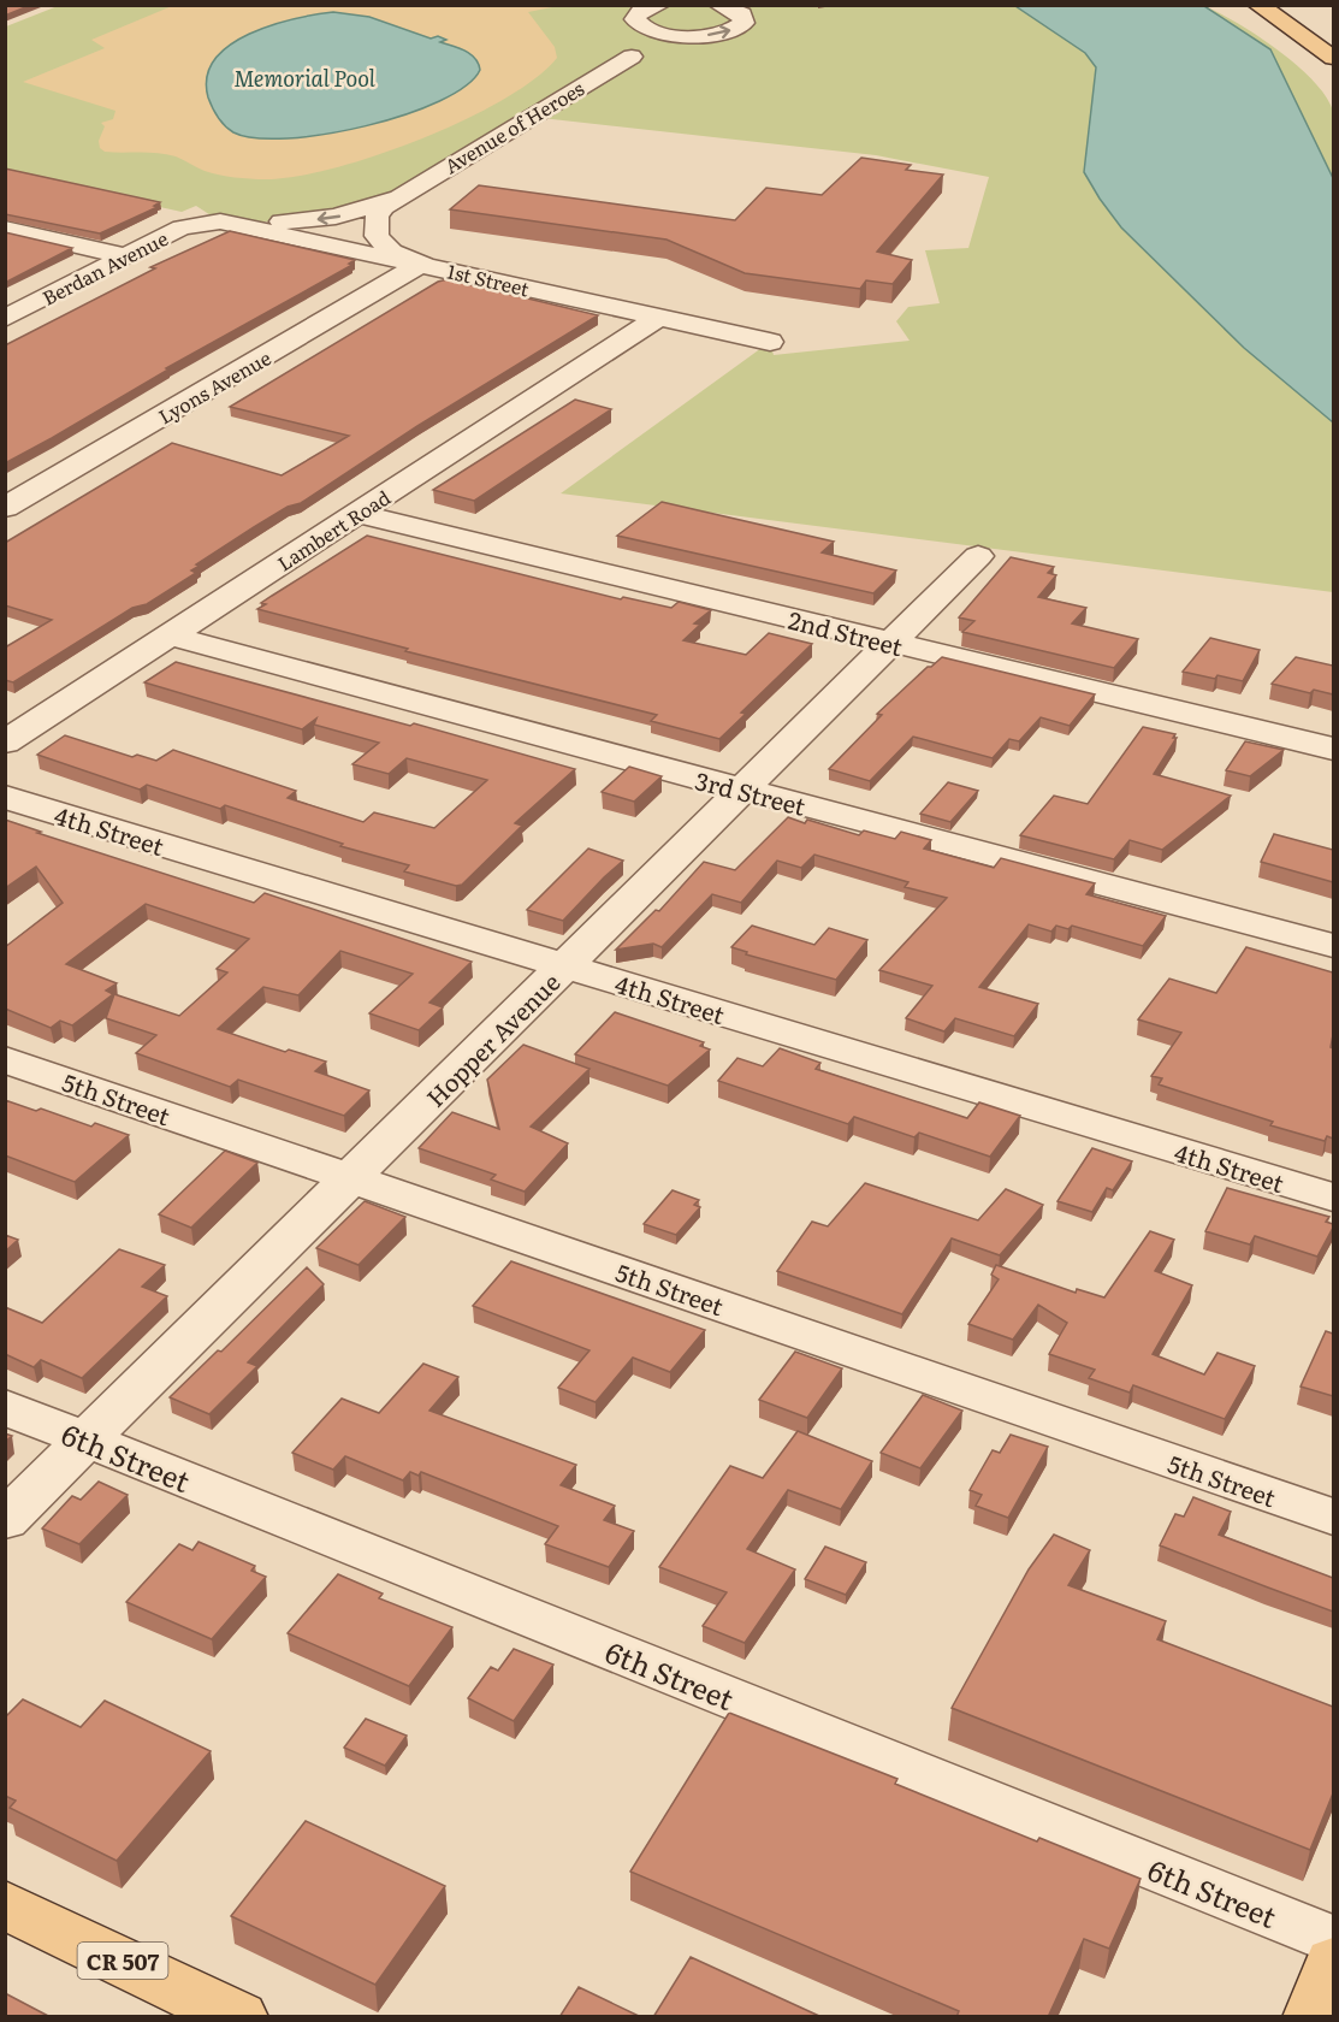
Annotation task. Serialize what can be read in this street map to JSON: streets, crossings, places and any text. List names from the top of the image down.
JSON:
{
  "streets": {
    "main road": ["CR 507"],
    "street": [
      "Avenue of Heroes",
      "Berdan Avenue",
      "1st Street",
      "Lyons Avenue",
      "Lambert Road",
      "2nd Street",
      "3rd Street",
      "4th Street",
      "Hopper Avenue",
      "5th Street",
      "6th Street"
    ]
  },
  "crossings": [
    ["Avenue of Heroes", "Berdan Avenue"],
    ["Avenue of Heroes", "1st Street"],
    ["Avenue of Heroes", "Lyons Avenue"],
    ["Berdan Avenue", "1st Street"],
    ["1st Street", "Lyons Avenue"],
    ["1st Street", "Lambert Road"],
    ["Lambert Road", "2nd Street"],
    ["Lambert Road", "3rd Street"],
    ["2nd Street", "Hopper Avenue"],
    ["3rd Street", "Hopper Avenue"],
    ["4th Street", "Hopper Avenue"],
    ["Hopper Avenue", "5th Street"],
    ["Hopper Avenue", "6th Street"]
  ],
  "water": ["Memorial Pool"]
}
